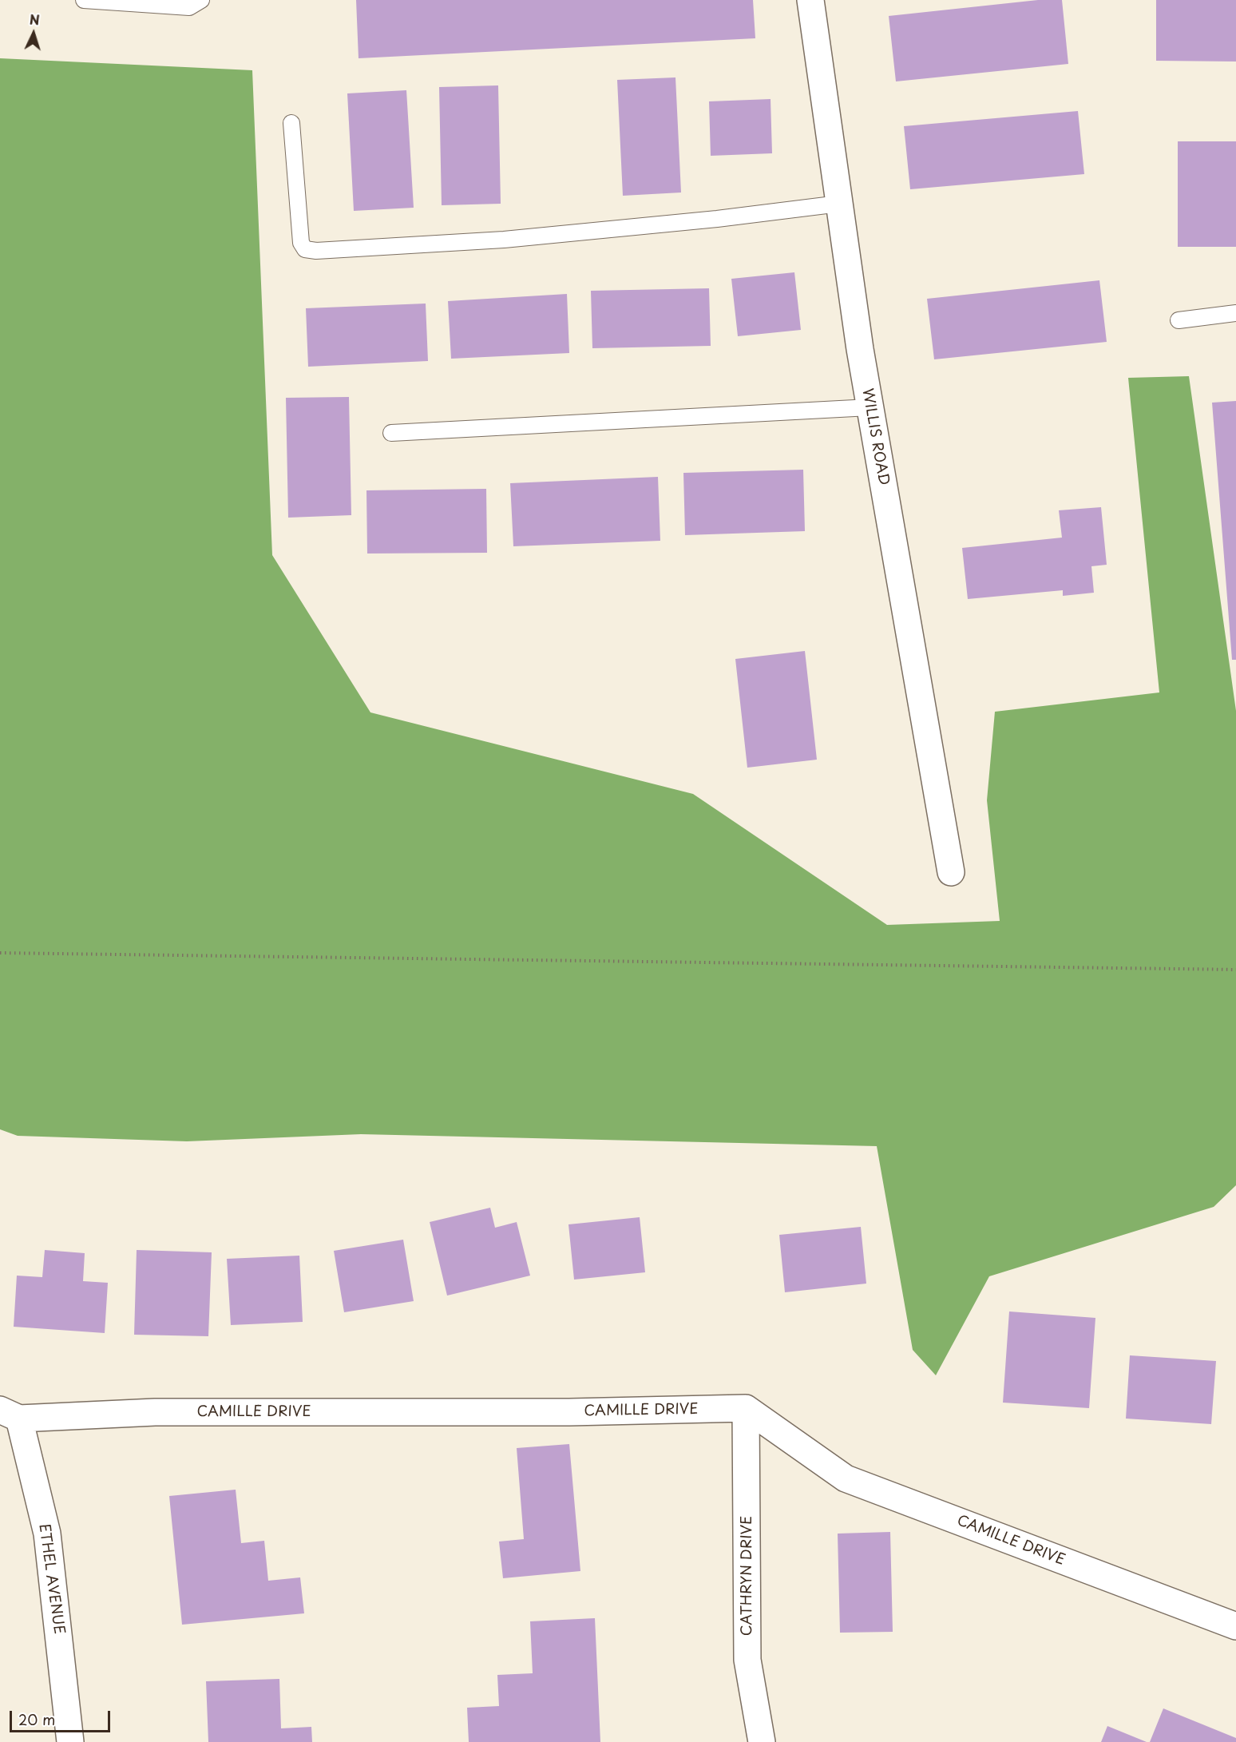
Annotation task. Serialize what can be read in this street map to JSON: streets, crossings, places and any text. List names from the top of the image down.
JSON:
{
  "streets": {
    "street": [
      "WILLIS ROAD",
      "CAMILLE DRIVE",
      "CATHRYN DRIVE",
      "ETHEL AVENUE"
    ]
  },
  "crossings": [
    ["CAMILLE DRIVE", "CATHRYN DRIVE"],
    ["CAMILLE DRIVE", "ETHEL AVENUE"]
  ],
  "scale_bar": "20 m",
  "north": "top"
}
